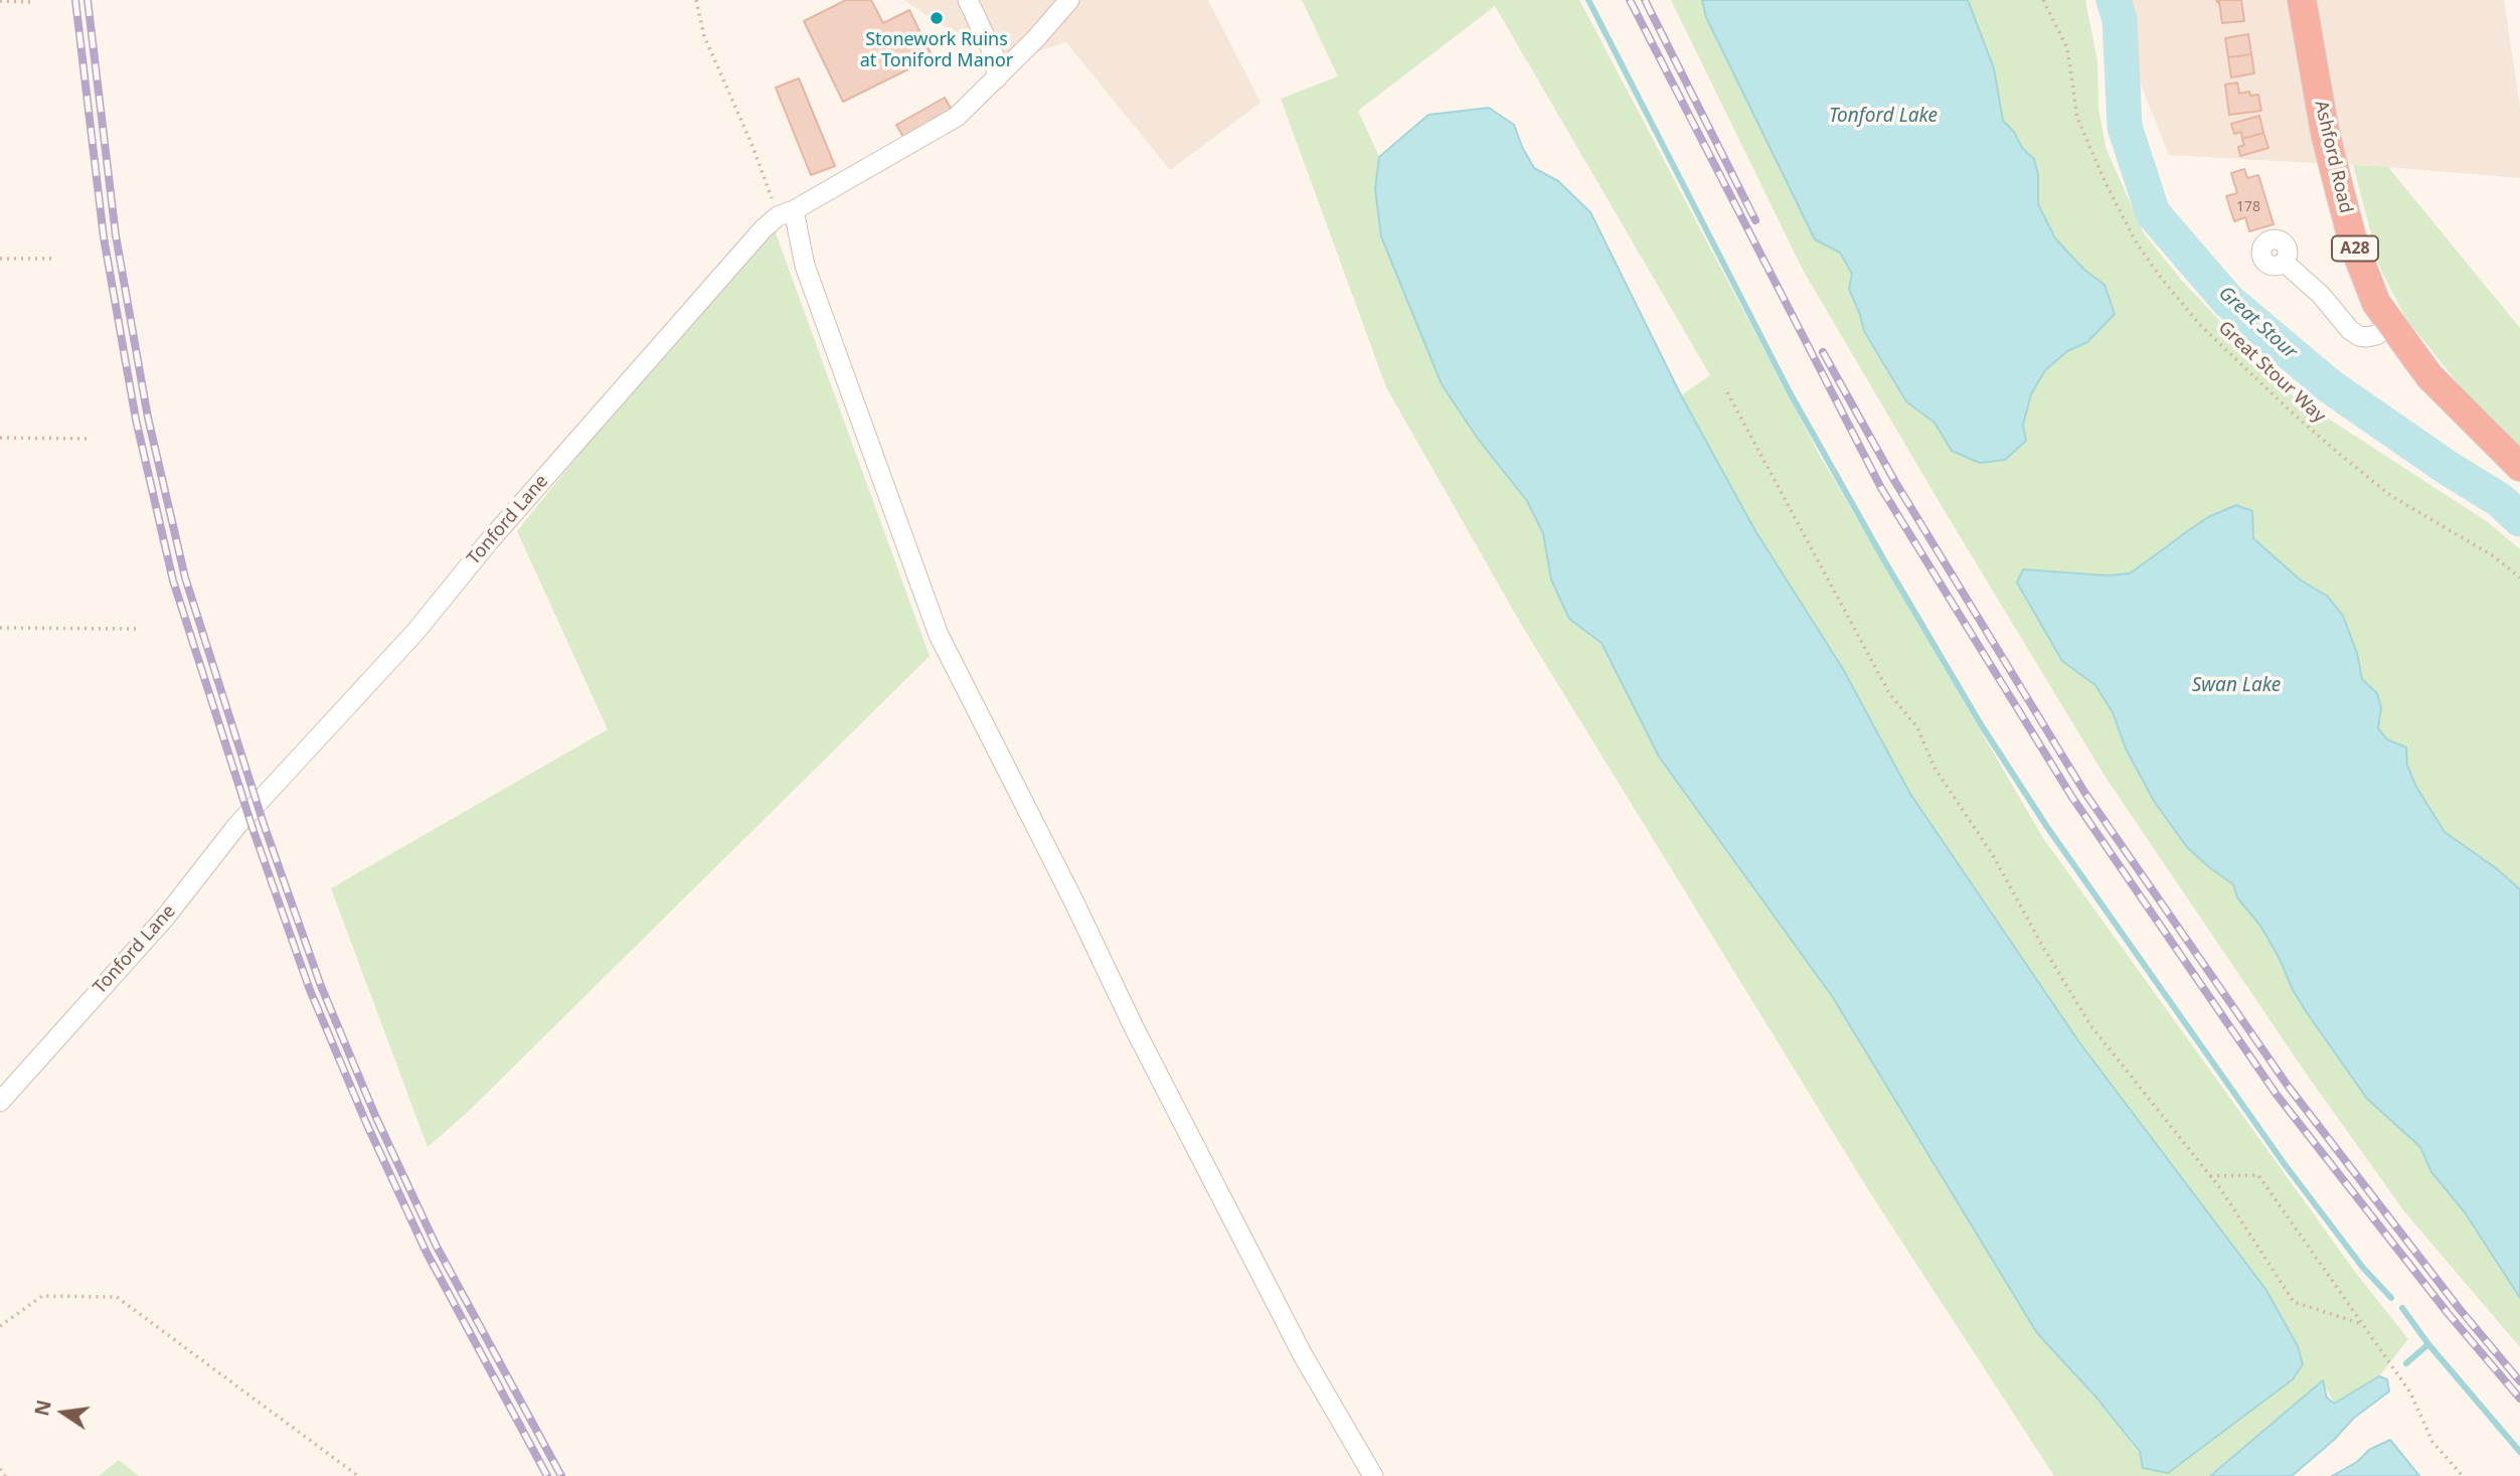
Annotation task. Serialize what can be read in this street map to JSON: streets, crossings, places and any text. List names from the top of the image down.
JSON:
{
  "streets": {
    "highway": ["Ashford Road", "A28"],
    "street": ["Tonford Lane"],
    "path": ["Great Stour Way"]
  },
  "water": ["Tonford Lake", "Great Stour", "Swan Lake"],
  "places": ["Stonework Ruins at Toniford Manor"],
  "house_numbers": ["178"],
  "north": "left"
}
